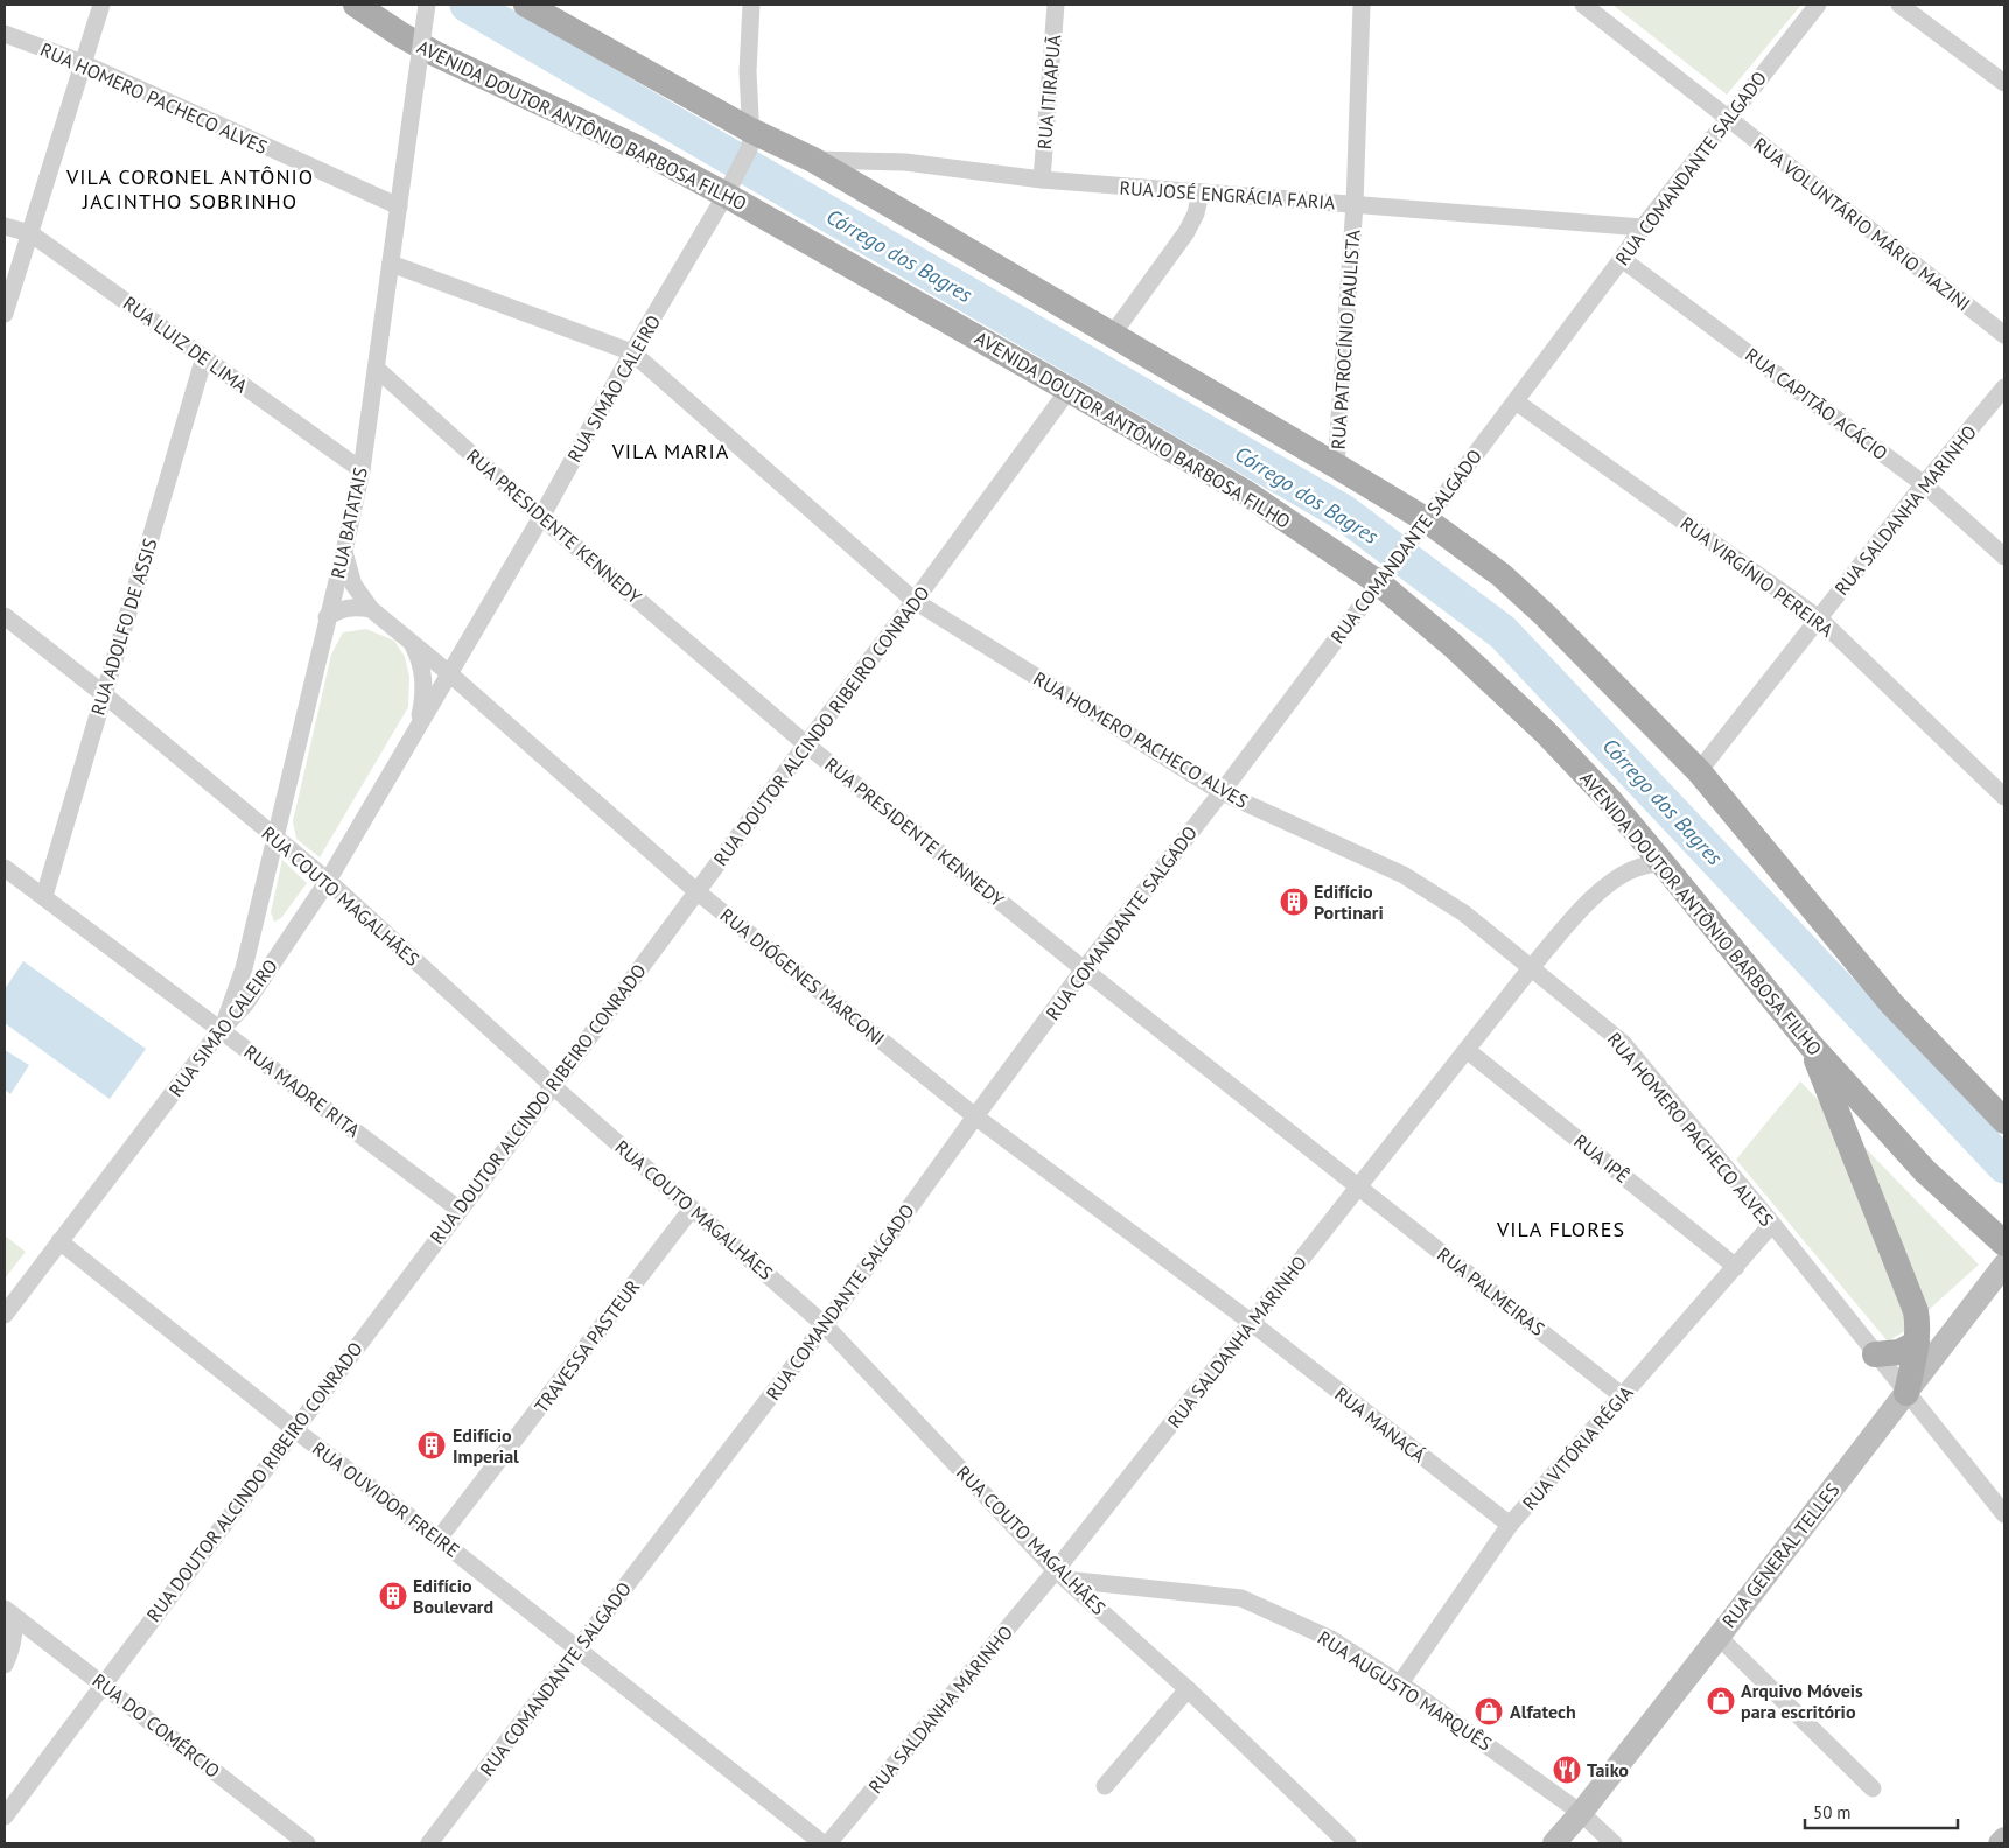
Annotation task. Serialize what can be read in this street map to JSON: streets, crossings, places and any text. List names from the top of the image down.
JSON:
{
  "streets": {
    "main road": ["AVENIDA DOUTOR ANTÔNIO BARBOSA FILHO"],
    "street": [
      "RUA ITIRAPUÃ",
      "RUA HOMERO PACHECO ALVES",
      "RUA COMANDANTE SALGADO",
      "RUA JOSÉ ENGRÁCIA FARIA",
      "RUA VOLUNTÁRIO MÁRIO MAZINI",
      "RUA PATROCÍNIO PAULISTA",
      "RUA LUIZ DE LIMA",
      "RUA SIMÃO CALEIRO",
      "RUA CAPITÃO ACÁCIO",
      "RUA SALDANHA MARINHO",
      "RUA BATATAIS",
      "RUA PRESIDENTE KENNEDY",
      "RUA VIRGÍNIO PEREIRA",
      "RUA ADOLFO DE ASSIS",
      "RUA DOUTOR ALCINDO RIBEIRO CONRADO",
      "RUA COUTO MAGALHÃES",
      "RUA DIÓGENES MARCONI",
      "RUA MADRE RITA",
      "RUA IPÊ",
      "RUA PALMEIRAS",
      "TRAVESSA PASTEUR",
      "RUA MANACÁ",
      "RUA VITÓRIA RÉGIA",
      "RUA OUVIDOR FREIRE",
      "RUA GENERAL TELLES",
      "RUA AUGUSTO MARQUÊS",
      "RUA DO COMÉRCIO"
    ]
  },
  "crossings": [
    ["RUA ITIRAPUÃ", "RUA JOSÉ ENGRÁCIA FARIA"],
    ["RUA HOMERO PACHECO ALVES", "RUA COMANDANTE SALGADO"],
    ["RUA HOMERO PACHECO ALVES", "RUA SIMÃO CALEIRO"],
    ["RUA HOMERO PACHECO ALVES", "RUA SALDANHA MARINHO"],
    ["RUA HOMERO PACHECO ALVES", "RUA BATATAIS"],
    ["RUA HOMERO PACHECO ALVES", "RUA DOUTOR ALCINDO RIBEIRO CONRADO"],
    ["RUA HOMERO PACHECO ALVES", "RUA VITÓRIA RÉGIA"],
    ["RUA HOMERO PACHECO ALVES", "RUA GENERAL TELLES"],
    ["AVENIDA DOUTOR ANTÔNIO BARBOSA FILHO", "RUA COMANDANTE SALGADO"],
    ["AVENIDA DOUTOR ANTÔNIO BARBOSA FILHO", "RUA SIMÃO CALEIRO"],
    ["AVENIDA DOUTOR ANTÔNIO BARBOSA FILHO", "RUA SALDANHA MARINHO"],
    ["AVENIDA DOUTOR ANTÔNIO BARBOSA FILHO", "RUA DOUTOR ALCINDO RIBEIRO CONRADO"],
    ["RUA COMANDANTE SALGADO", "RUA JOSÉ ENGRÁCIA FARIA"],
    ["RUA COMANDANTE SALGADO", "RUA VOLUNTÁRIO MÁRIO MAZINI"],
    ["RUA COMANDANTE SALGADO", "RUA CAPITÃO ACÁCIO"],
    ["RUA COMANDANTE SALGADO", "RUA PRESIDENTE KENNEDY"],
    ["RUA COMANDANTE SALGADO", "RUA VIRGÍNIO PEREIRA"],
    ["RUA COMANDANTE SALGADO", "RUA COUTO MAGALHÃES"],
    ["RUA COMANDANTE SALGADO", "RUA DIÓGENES MARCONI"],
    ["RUA COMANDANTE SALGADO", "RUA OUVIDOR FREIRE"],
    ["RUA JOSÉ ENGRÁCIA FARIA", "RUA PATROCÍNIO PAULISTA"],
    ["RUA LUIZ DE LIMA", "RUA BATATAIS"],
    ["RUA LUIZ DE LIMA", "RUA ADOLFO DE ASSIS"],
    ["RUA SIMÃO CALEIRO", "RUA BATATAIS"],
    ["RUA SIMÃO CALEIRO", "RUA PRESIDENTE KENNEDY"],
    ["RUA SIMÃO CALEIRO", "RUA COUTO MAGALHÃES"],
    ["RUA SIMÃO CALEIRO", "RUA DIÓGENES MARCONI"],
    ["RUA SIMÃO CALEIRO", "RUA MADRE RITA"],
    ["RUA SIMÃO CALEIRO", "RUA OUVIDOR FREIRE"],
    ["RUA CAPITÃO ACÁCIO", "RUA SALDANHA MARINHO"],
    ["RUA SALDANHA MARINHO", "RUA PRESIDENTE KENNEDY"],
    ["RUA SALDANHA MARINHO", "RUA VIRGÍNIO PEREIRA"],
    ["RUA SALDANHA MARINHO", "RUA COUTO MAGALHÃES"],
    ["RUA SALDANHA MARINHO", "RUA DIÓGENES MARCONI"],
    ["RUA SALDANHA MARINHO", "RUA IPÊ"],
    ["RUA SALDANHA MARINHO", "RUA PALMEIRAS"],
    ["RUA SALDANHA MARINHO", "RUA MANACÁ"],
    ["RUA SALDANHA MARINHO", "RUA AUGUSTO MARQUÊS"],
    ["RUA BATATAIS", "RUA PRESIDENTE KENNEDY"],
    ["RUA BATATAIS", "RUA COUTO MAGALHÃES"],
    ["RUA BATATAIS", "RUA DIÓGENES MARCONI"],
    ["RUA BATATAIS", "RUA MADRE RITA"],
    ["RUA PRESIDENTE KENNEDY", "RUA DOUTOR ALCINDO RIBEIRO CONRADO"],
    ["RUA PRESIDENTE KENNEDY", "RUA PALMEIRAS"],
    ["RUA ADOLFO DE ASSIS", "RUA COUTO MAGALHÃES"],
    ["RUA ADOLFO DE ASSIS", "RUA MADRE RITA"],
    ["RUA DOUTOR ALCINDO RIBEIRO CONRADO", "RUA COUTO MAGALHÃES"],
    ["RUA DOUTOR ALCINDO RIBEIRO CONRADO", "RUA DIÓGENES MARCONI"],
    ["RUA DOUTOR ALCINDO RIBEIRO CONRADO", "RUA MADRE RITA"],
    ["RUA DOUTOR ALCINDO RIBEIRO CONRADO", "RUA OUVIDOR FREIRE"],
    ["RUA DOUTOR ALCINDO RIBEIRO CONRADO", "RUA DO COMÉRCIO"],
    ["RUA COUTO MAGALHÃES", "TRAVESSA PASTEUR"],
    ["RUA COUTO MAGALHÃES", "RUA AUGUSTO MARQUÊS"],
    ["RUA DIÓGENES MARCONI", "RUA MANACÁ"],
    ["RUA IPÊ", "RUA VITÓRIA RÉGIA"],
    ["RUA PALMEIRAS", "RUA VITÓRIA RÉGIA"],
    ["TRAVESSA PASTEUR", "RUA OUVIDOR FREIRE"],
    ["RUA MANACÁ", "RUA VITÓRIA RÉGIA"],
    ["RUA VITÓRIA RÉGIA", "RUA AUGUSTO MARQUÊS"],
    ["RUA GENERAL TELLES", "RUA AUGUSTO MARQUÊS"]
  ],
  "districts": ["VILA CORONEL ANTÔNIO JACINTHO SOBRINHO", "VILA MARIA", "VILA FLORES"],
  "water": ["Córrego dos Bagres"],
  "places": {
    "building": ["Edifício Portinari", "Edifício Imperial", "Edifício Boulevard"],
    "shop": ["Arquivo Móveis para escritório", "Alfatech"],
    "restaurant": ["Taiko"]
  },
  "scale_bar": "50 m"
}
